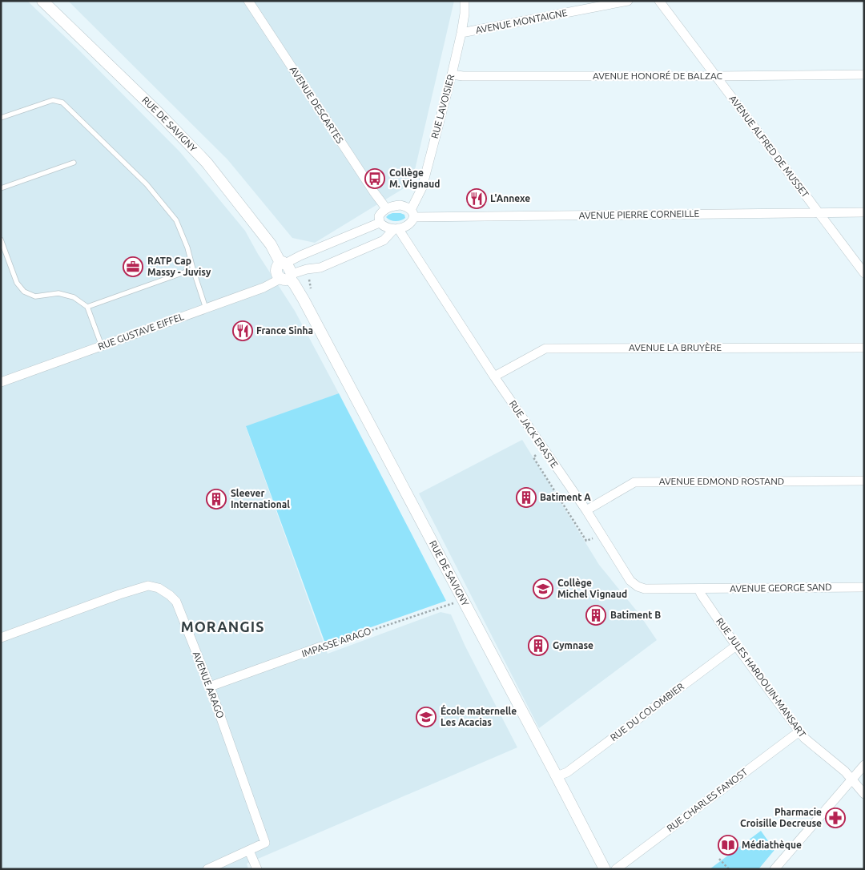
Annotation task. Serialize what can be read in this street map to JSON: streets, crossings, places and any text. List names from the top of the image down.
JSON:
{
  "streets": {
    "street": [
      "AVENUE MONTAIGNE",
      "AVENUE HONORÉ DE BALZAC",
      "AVENUE DESCARTES",
      "RUE LAVOISIER",
      "RUE DE SAVIGNY",
      "AVENUE ALFRED DE MUSSET",
      "AVENUE PIERRE CORNEILLE",
      "RUE GUSTAVE EIFFEL",
      "AVENUE LA BRUYÈRE",
      "RUE JACK ERASTE",
      "AVENUE EDMOND ROSTAND",
      "AVENUE GEORGE SAND",
      "IMPASSE ARAGO",
      "RUE JULES HARDOUIN-MANSART",
      "AVENUE ARAGO",
      "RUE DU COLOMBIER",
      "RUE CHARLES FANOST"
    ]
  },
  "crossings": [
    ["AVENUE MONTAIGNE", "RUE LAVOISIER"],
    ["AVENUE HONORÉ DE BALZAC", "RUE LAVOISIER"],
    ["AVENUE HONORÉ DE BALZAC", "AVENUE ALFRED DE MUSSET"],
    ["AVENUE DESCARTES", "RUE LAVOISIER"],
    ["AVENUE DESCARTES", "AVENUE PIERRE CORNEILLE"],
    ["AVENUE DESCARTES", "RUE JACK ERASTE"],
    ["RUE LAVOISIER", "AVENUE PIERRE CORNEILLE"],
    ["RUE LAVOISIER", "RUE JACK ERASTE"],
    ["RUE DE SAVIGNY", "RUE GUSTAVE EIFFEL"],
    ["RUE DE SAVIGNY", "IMPASSE ARAGO"],
    ["RUE DE SAVIGNY", "RUE DU COLOMBIER"],
    ["AVENUE ALFRED DE MUSSET", "AVENUE PIERRE CORNEILLE"],
    ["AVENUE PIERRE CORNEILLE", "RUE JACK ERASTE"],
    ["AVENUE LA BRUYÈRE", "RUE JACK ERASTE"],
    ["RUE JACK ERASTE", "AVENUE EDMOND ROSTAND"],
    ["RUE JACK ERASTE", "AVENUE GEORGE SAND"],
    ["RUE JACK ERASTE", "RUE JULES HARDOUIN-MANSART"],
    ["AVENUE GEORGE SAND", "RUE JULES HARDOUIN-MANSART"],
    ["IMPASSE ARAGO", "AVENUE ARAGO"],
    ["RUE JULES HARDOUIN-MANSART", "RUE DU COLOMBIER"],
    ["RUE JULES HARDOUIN-MANSART", "RUE CHARLES FANOST"]
  ],
  "districts": ["MORANGIS"],
  "places": {
    "bus stop": ["Collège M. Vignaud"],
    "restaurant": ["L'Annexe", "France Sinha"],
    "office": ["RATP Cap Massy - Juvisy"],
    "building": [
      "Batiment A",
      "Sleever International",
      "Batiment B",
      "Gymnase"
    ],
    "school or university": ["Collège Michel Vignaud", "École maternelle Les Acacias"],
    "pharmacy": ["Pharmacie Croisille Decreuse"],
    "library": ["Médiathèque"]
  }
}
